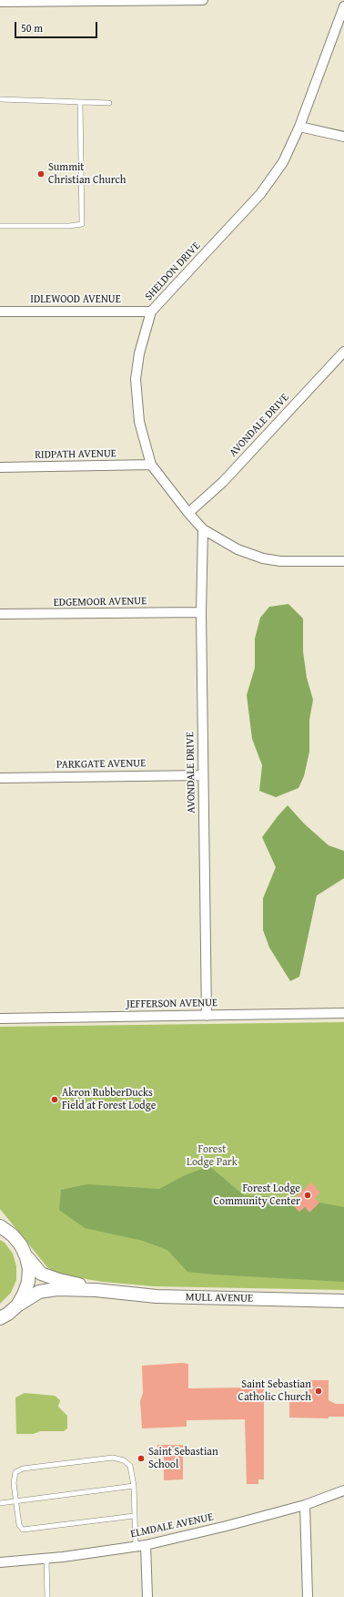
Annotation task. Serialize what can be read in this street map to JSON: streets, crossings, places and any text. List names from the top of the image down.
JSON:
{
  "streets": {
    "street": [
      "SHELDON DRIVE",
      "IDLEWOOD AVENUE",
      "AVONDALE DRIVE",
      "RIDPATH AVENUE",
      "EDGEMOOR AVENUE",
      "PARKGATE AVENUE",
      "JEFFERSON AVENUE",
      "MULL AVENUE",
      "ELMDALE AVENUE"
    ]
  },
  "crossings": [
    ["SHELDON DRIVE", "IDLEWOOD AVENUE"],
    ["SHELDON DRIVE", "AVONDALE DRIVE"],
    ["SHELDON DRIVE", "RIDPATH AVENUE"],
    ["AVONDALE DRIVE", "EDGEMOOR AVENUE"],
    ["AVONDALE DRIVE", "PARKGATE AVENUE"],
    ["AVONDALE DRIVE", "JEFFERSON AVENUE"]
  ],
  "parks": ["Forest Lodge Park"],
  "places": [
    "Summit Christian Church",
    "Akron RubberDucks Field at Forest Lodge",
    "Forest Lodge Community Center",
    "Saint Sebastian Catholic Church",
    "Saint Sebastian School"
  ],
  "scale_bar": "50 m"
}
